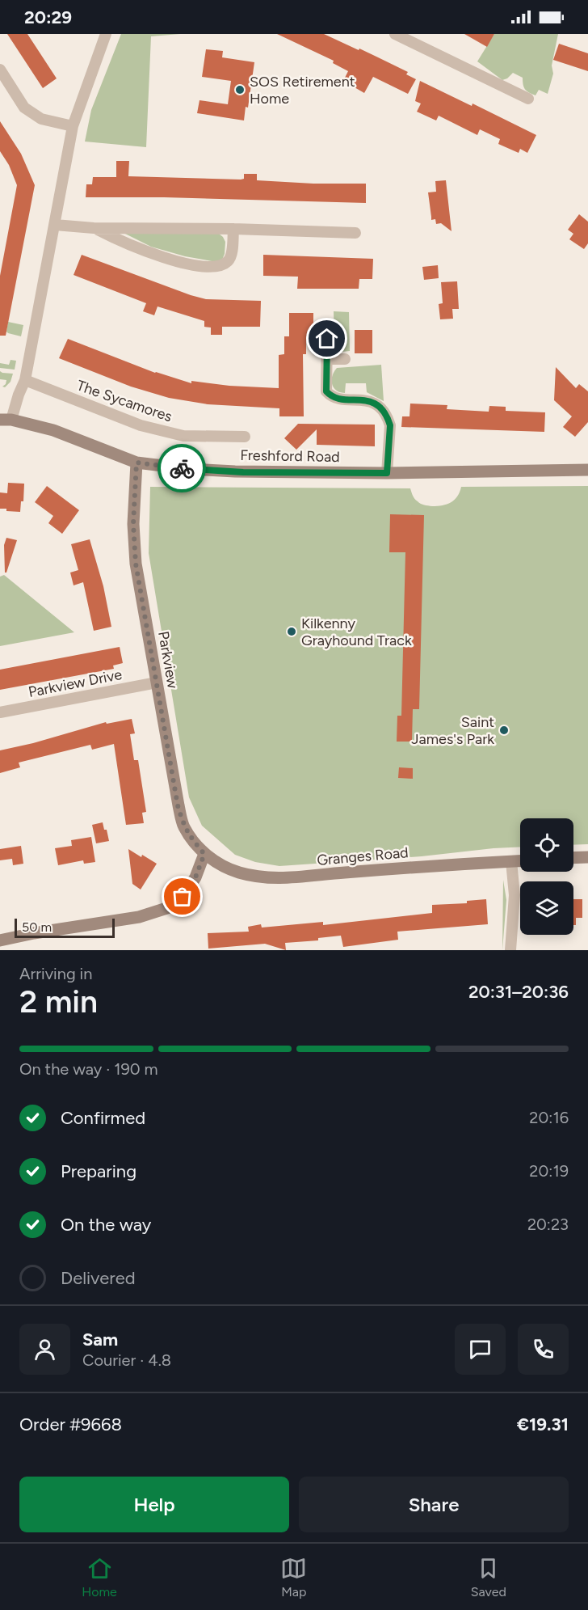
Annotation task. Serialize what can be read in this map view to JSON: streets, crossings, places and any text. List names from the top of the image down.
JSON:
{
  "streets": {
    "street": [
      "The Sycamores",
      "Freshford Road",
      "Parkview",
      "Parkview Drive",
      "Granges Road"
    ]
  },
  "crossings": [
    ["Freshford Road", "Parkview"],
    ["Parkview", "Parkview Drive"],
    ["Parkview", "Granges Road"]
  ],
  "places": ["SOS Retirement Home", "Kilkenny Grayhound Track", "Saint James's Park"],
  "scale_bar": "50 m",
  "page": {
    "status": "20:29",
    "scale": "50 m",
    "heading": ["2 min", "Arriving in", "20:31–20:36"],
    "panel": [
      "Sam",
      "Courier · 4.8",
      "Order #9668",
      "€19.31"
    ],
    "bar": "On the way · 190 m",
    "list": [
      ["Confirmed", "20:16"],
      ["Preparing", "20:19"],
      ["On the way", "20:23"],
      "Delivered"
    ],
    "buttons": ["Help", "Share"],
    "tabs": ["Home", "Map", "Saved"]
  }
}
